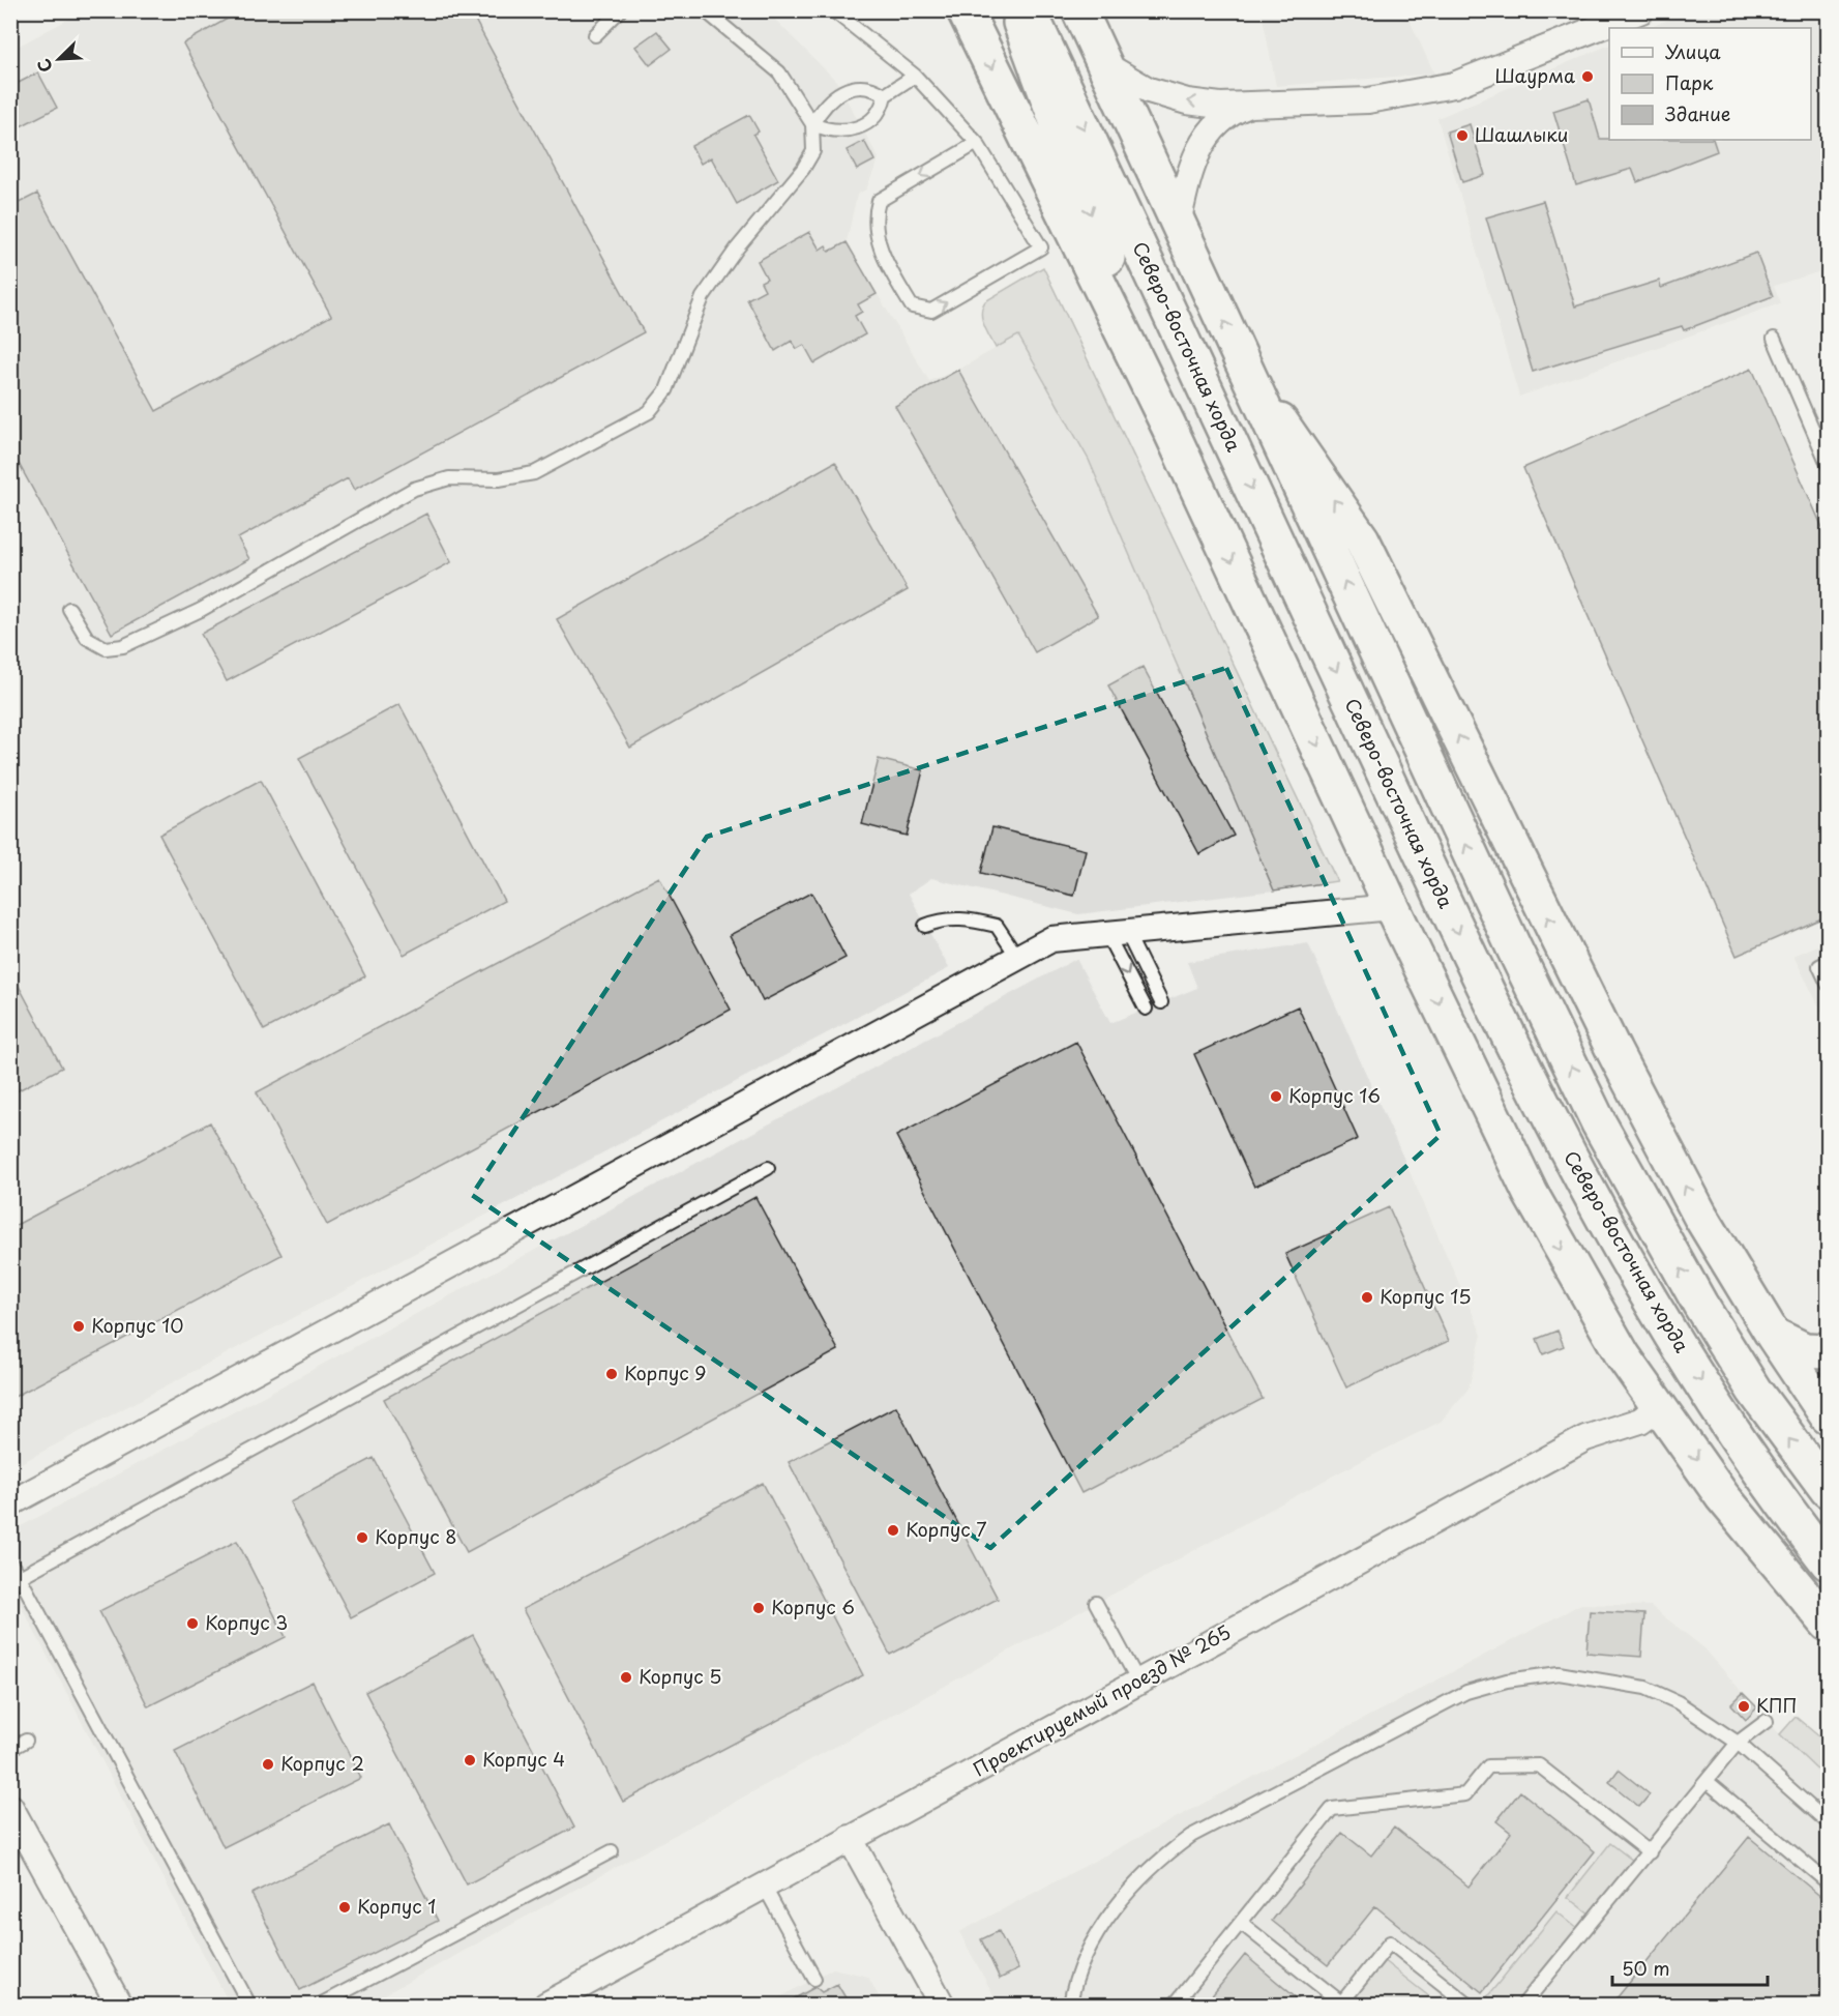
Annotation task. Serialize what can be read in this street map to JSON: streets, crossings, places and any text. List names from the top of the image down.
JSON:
{
  "streets": {
    "main road": ["Северо-восточная хорда"],
    "street": ["Проектируемый проезд № 265"]
  },
  "places": [
    "Шаурма",
    "Шашлыки",
    "Корпус 16",
    "Корпус 15",
    "Корпус 10",
    "Корпус 9",
    "Корпус 7",
    "Корпус 8",
    "Корпус 6",
    "Корпус 3",
    "Корпус 5",
    "КПП",
    "Корпус 4",
    "Корпус 2",
    "Корпус 1"
  ],
  "legend": ["Улица", "Парк", "Здание"],
  "scale_bar": "50 m",
  "north": "bottom left"
}
